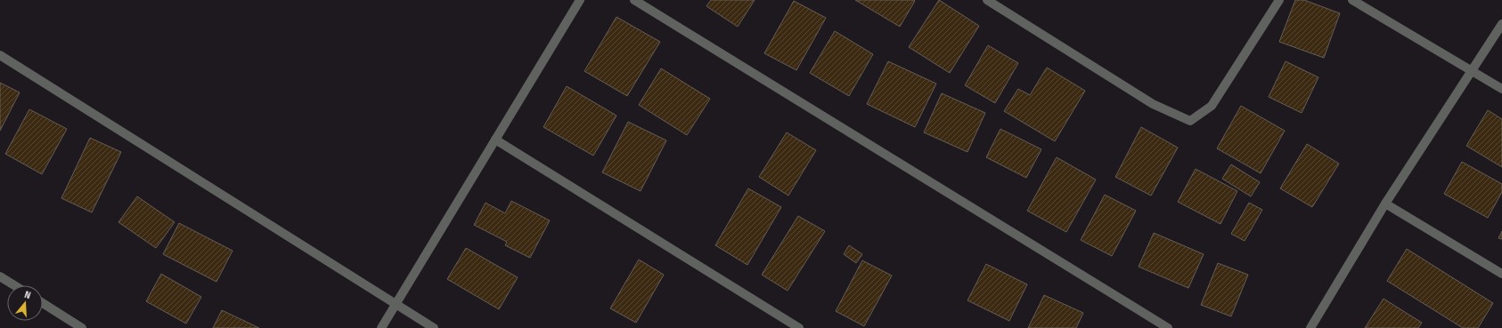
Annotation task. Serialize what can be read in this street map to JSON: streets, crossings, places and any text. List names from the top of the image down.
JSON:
{
  "north": "top"
}
